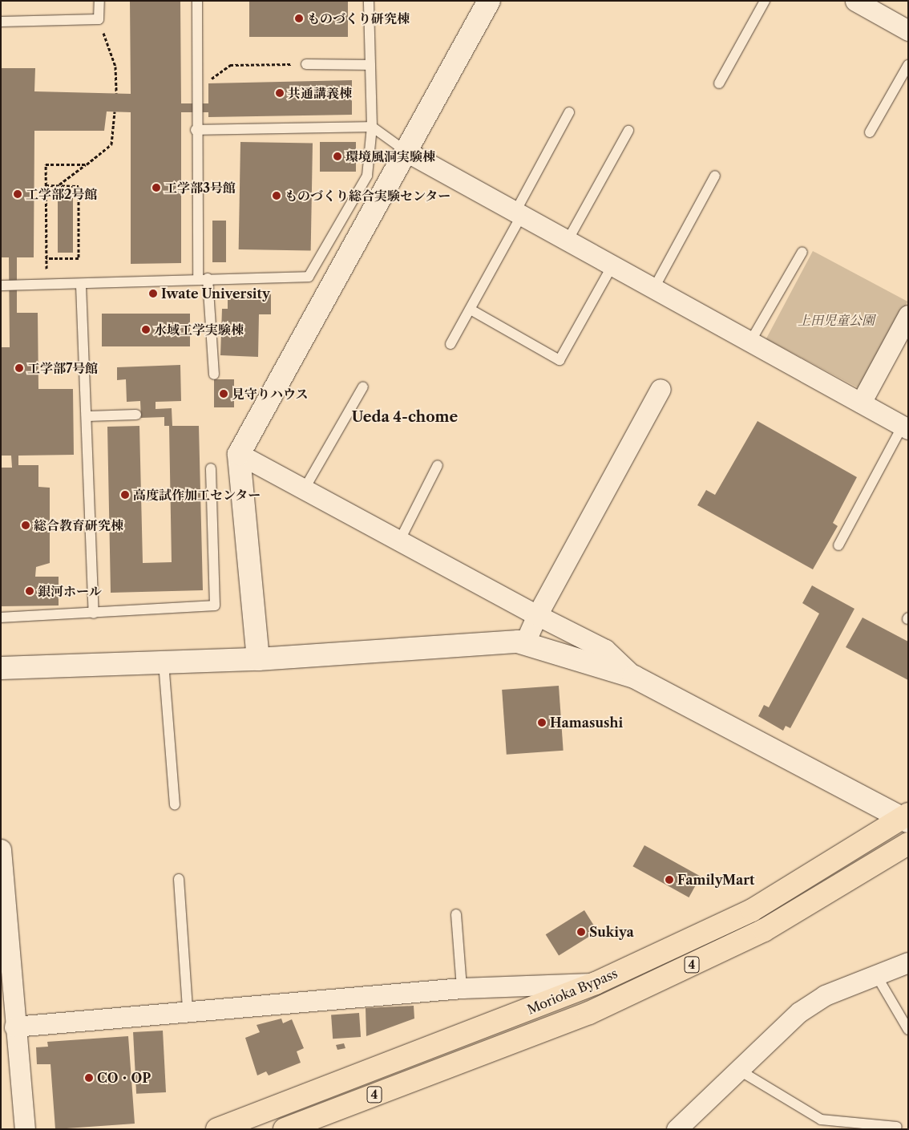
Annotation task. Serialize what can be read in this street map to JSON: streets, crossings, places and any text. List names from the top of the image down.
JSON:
{
  "streets": {
    "highway": ["4", "Morioka Bypass"]
  },
  "districts": ["Ueda 4-chome"],
  "parks": ["上田児童公園"],
  "places": [
    "ものづくり研究棟",
    "共通講義棟",
    "環境風洞実験棟",
    "工学部3号館",
    "工学部2号館",
    "ものづくり総合実験センター",
    "Iwate University",
    "水域工学実験棟",
    "工学部7号館",
    "見守りハウス",
    "高度試作加工センター",
    "総合教育研究棟",
    "銀河ホール",
    "Hamasushi",
    "FamilyMart",
    "Sukiya",
    "CO・OP"
  ]
}
